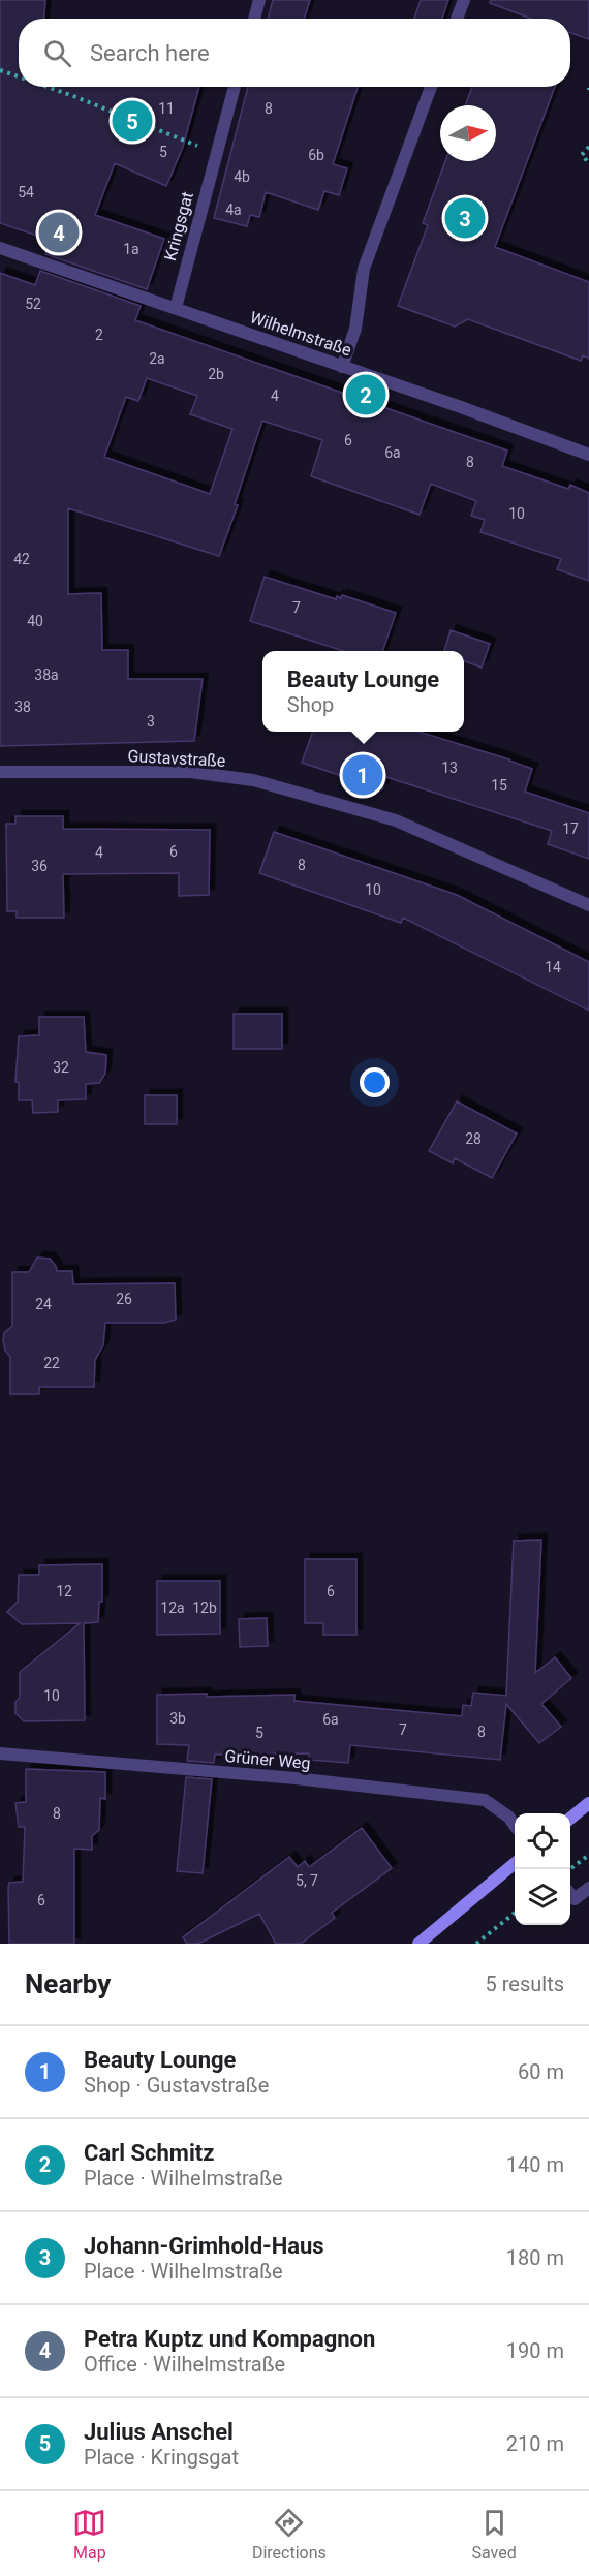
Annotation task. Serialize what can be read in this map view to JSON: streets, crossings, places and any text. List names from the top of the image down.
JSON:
{
  "streets": {
    "street": [
      "Kringsgat",
      "Wilhelmstraße",
      "Gustavstraße",
      "Grüner Weg"
    ]
  },
  "crossings": [
    ["Kringsgat", "Wilhelmstraße"]
  ],
  "house_numbers": [
    "11",
    "8",
    "5",
    "6b",
    "4b",
    "54",
    "4a",
    "1a",
    "52",
    "2",
    "2a",
    "2b",
    "4",
    "6",
    "6a",
    "8",
    "10",
    "42",
    "7",
    "40",
    "38a",
    "38",
    "3",
    "13",
    "15",
    "17",
    "6",
    "4",
    "8",
    "36",
    "10",
    "14",
    "32",
    "28",
    "26",
    "24",
    "22",
    "12",
    "6",
    "12a",
    "12b",
    "10",
    "3b",
    "6a",
    "7",
    "8",
    "5",
    "8",
    "5, 7",
    "6"
  ],
  "north": "right",
  "page": {
    "search": "Search here",
    "pins": [
      "5",
      "3",
      "4",
      "2",
      "1"
    ],
    "popup": ["Beauty Lounge", "Shop"],
    "heading": ["Nearby", "5 results"],
    "list": [
      {
        "mark": "1",
        "name": "Beauty Lounge",
        "note": "Shop · Gustavstraße",
        "value": "60 m"
      },
      {
        "mark": "2",
        "name": "Carl Schmitz",
        "note": "Place · Wilhelmstraße",
        "value": "140 m"
      },
      {
        "mark": "3",
        "name": "Johann-Grimhold-Haus",
        "note": "Place · Wilhelmstraße",
        "value": "180 m"
      },
      {
        "mark": "4",
        "name": "Petra Kuptz und Kompagnon",
        "note": "Office · Wilhelmstraße",
        "value": "190 m"
      },
      {
        "mark": "5",
        "name": "Julius Anschel",
        "note": "Place · Kringsgat",
        "value": "210 m"
      }
    ],
    "nav": ["Map", "Directions", "Saved"]
  }
}
